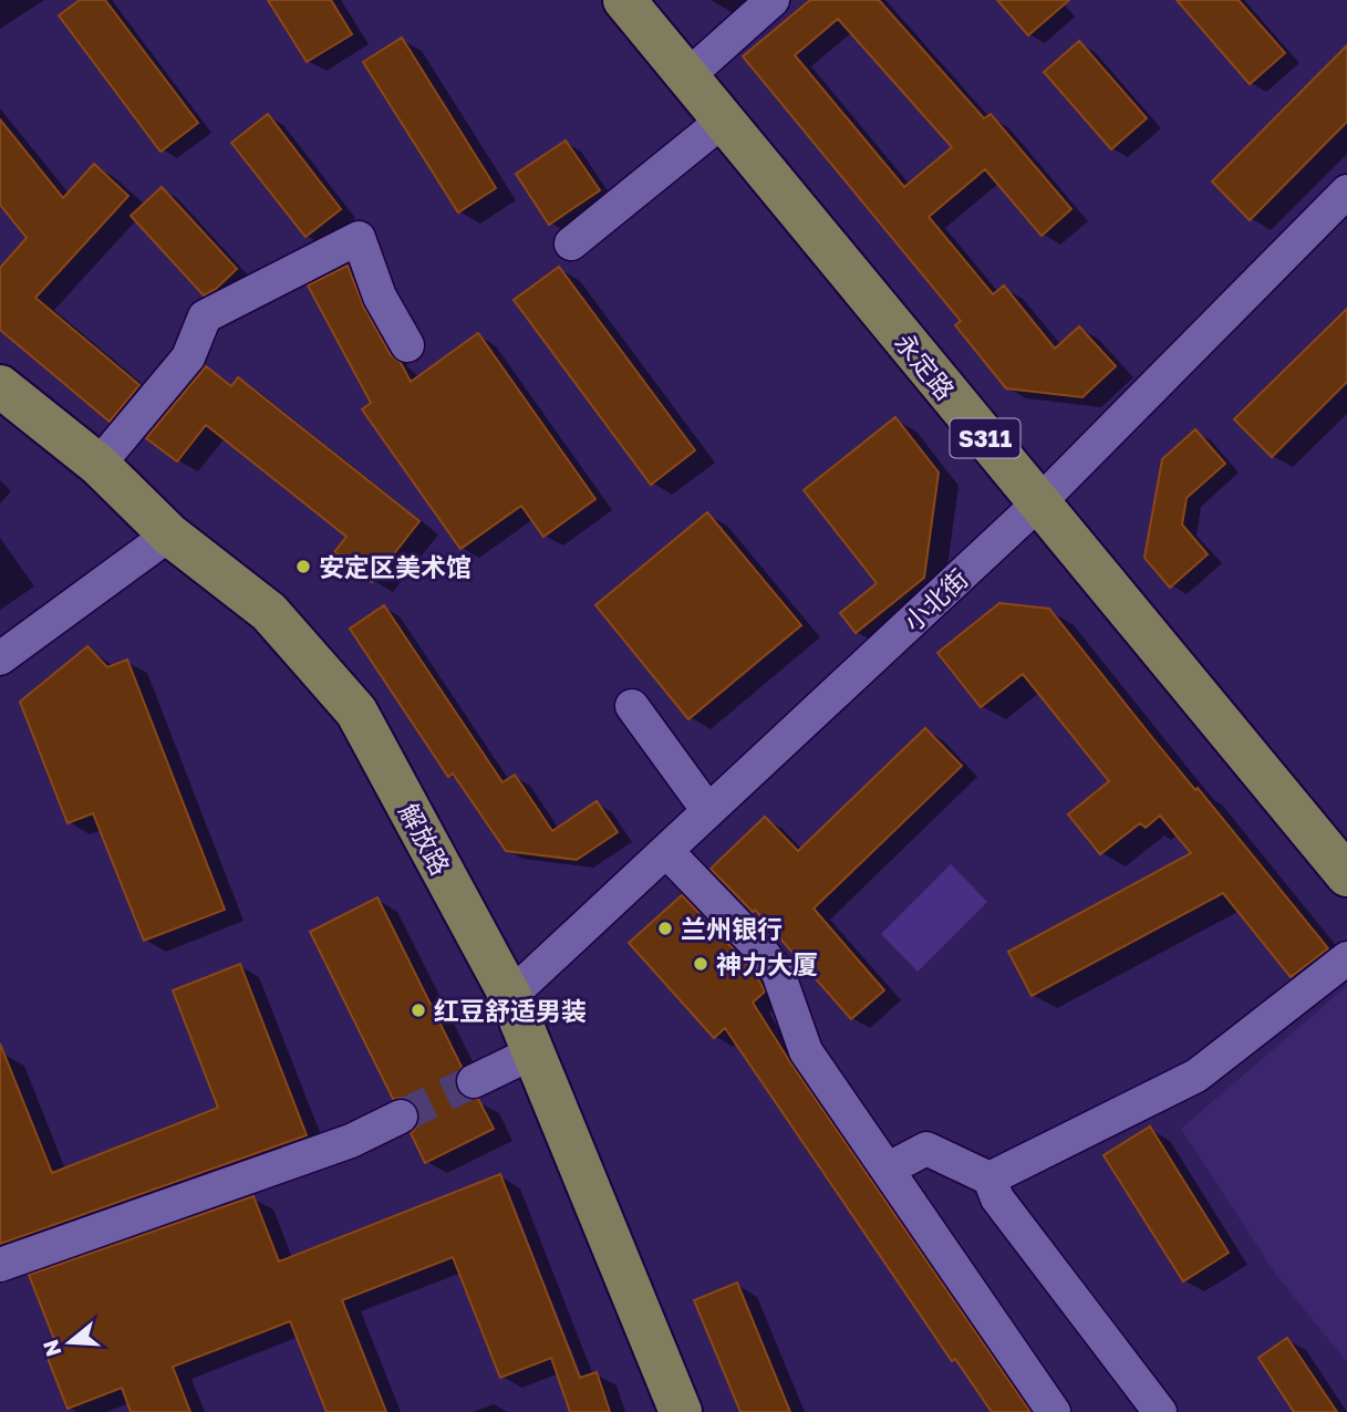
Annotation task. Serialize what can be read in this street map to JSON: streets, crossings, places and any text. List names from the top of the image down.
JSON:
{
  "streets": {
    "main road": ["永定路", "S311", "解放路"],
    "street": ["小北街"]
  },
  "crossings": [
    ["永定路", "小北街"],
    ["小北街", "解放路"]
  ],
  "places": [
    "安定区美术馆",
    "兰州银行",
    "神力大厦",
    "红豆舒适男装"
  ],
  "north": "left"
}
